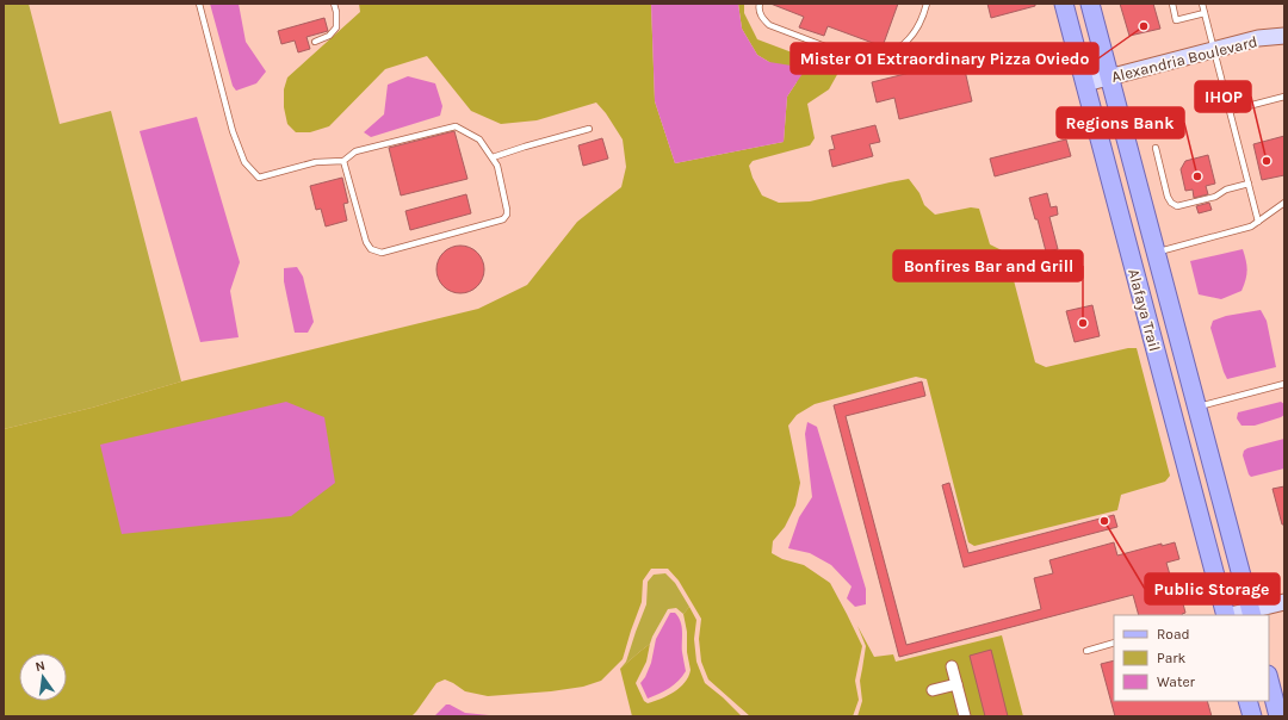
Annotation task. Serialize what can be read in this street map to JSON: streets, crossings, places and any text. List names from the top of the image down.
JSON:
{
  "streets": {
    "main road": ["Alafaya Trail"],
    "street": ["Alexandria Boulevard"]
  },
  "crossings": [
    ["Alexandria Boulevard", "Alafaya Trail"]
  ],
  "places": [
    "Mister O1 Extraordinary Pizza Oviedo",
    "IHOP",
    "Regions Bank",
    "Bonfires Bar and Grill",
    "Public Storage"
  ],
  "legend": ["Road", "Park", "Water"],
  "north": "top"
}
